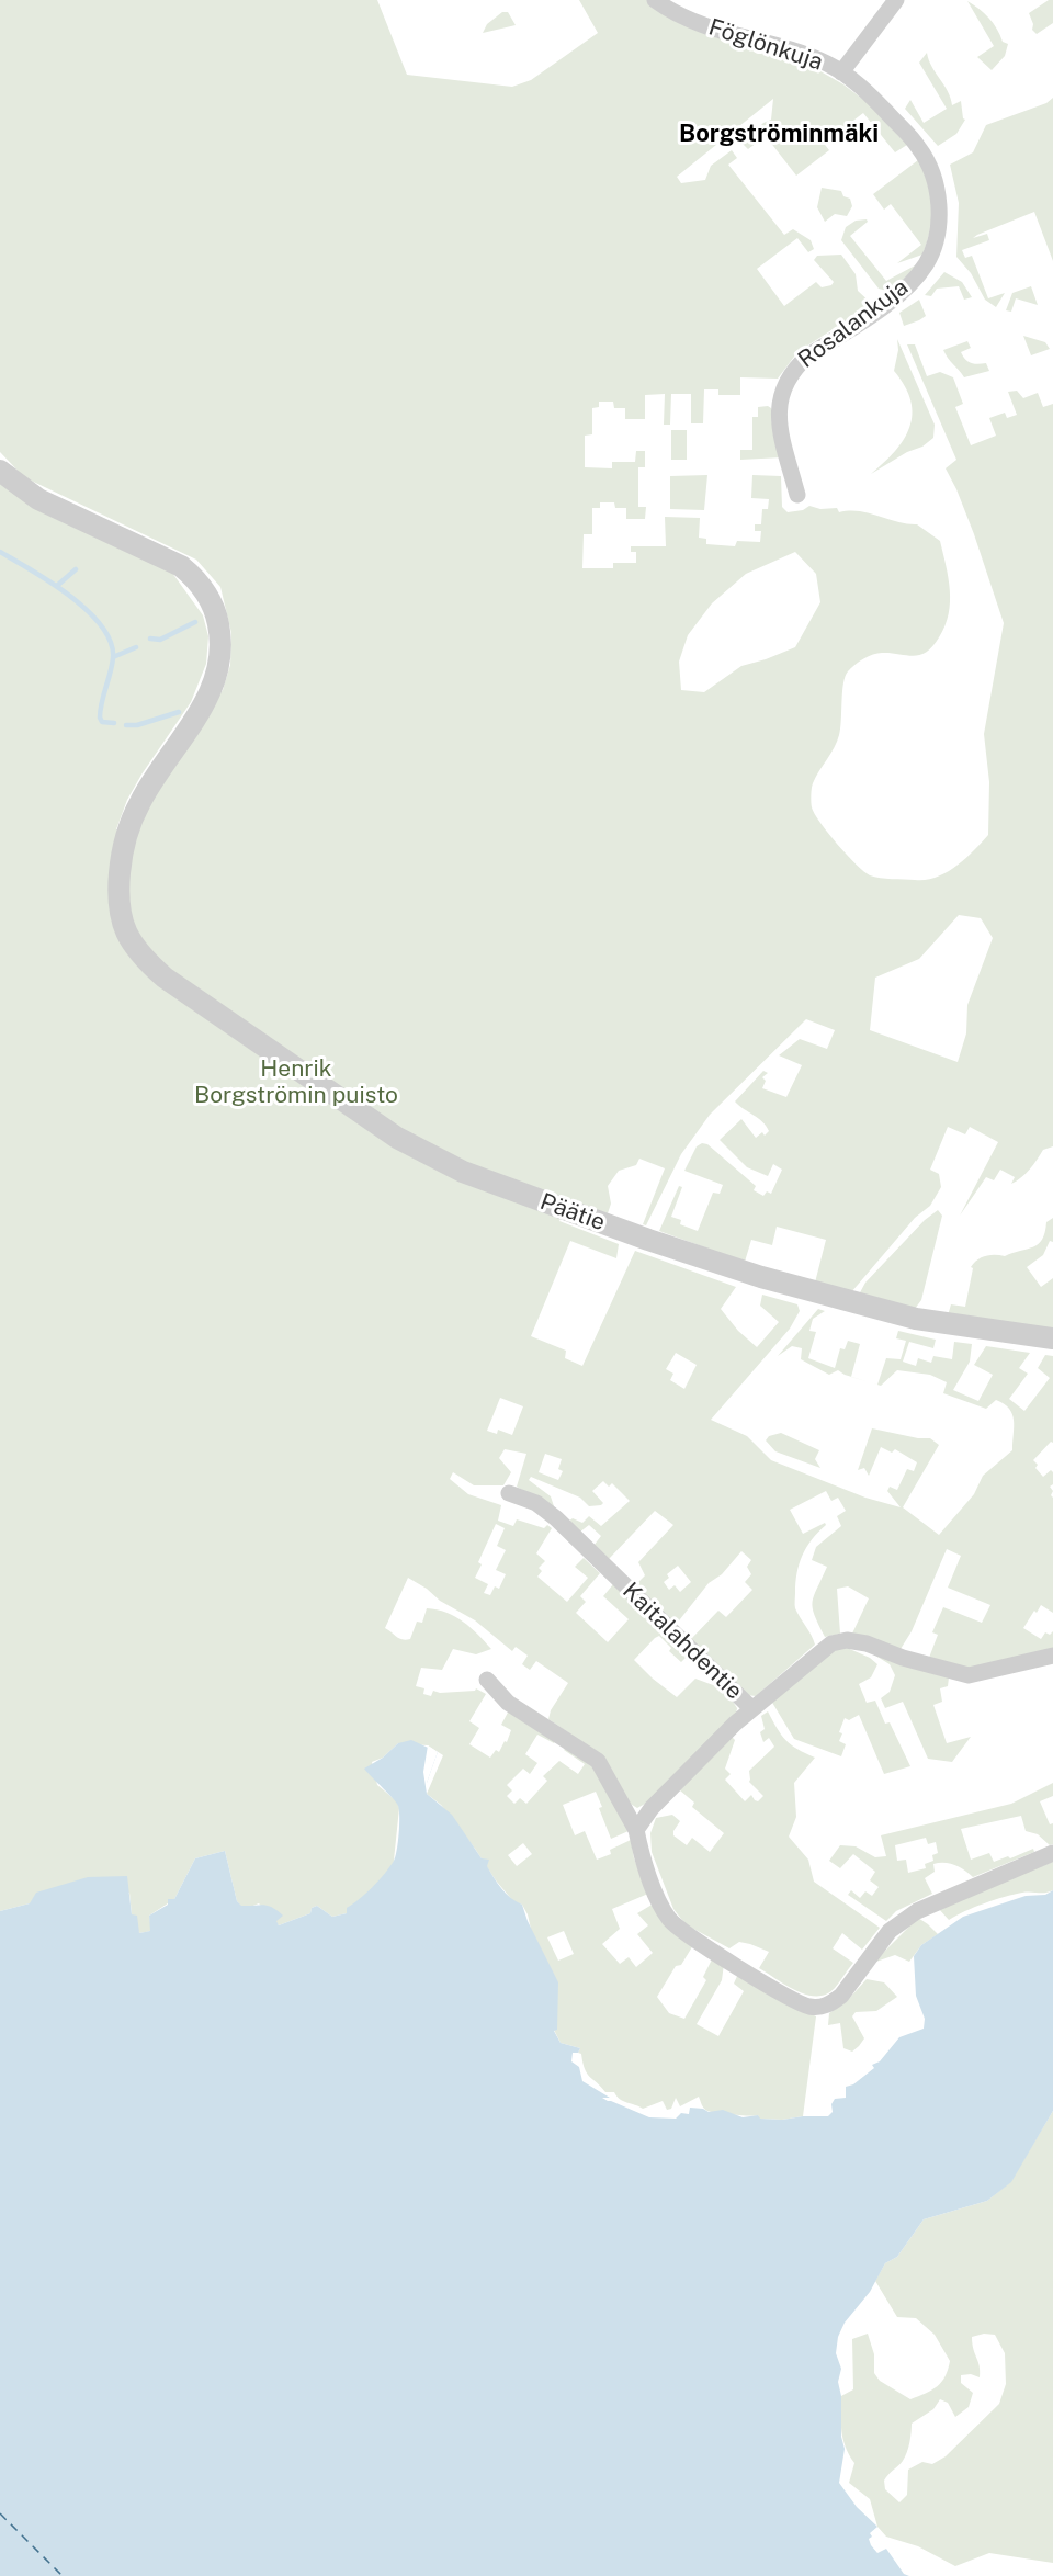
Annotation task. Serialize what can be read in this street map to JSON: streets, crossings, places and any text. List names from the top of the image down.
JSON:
{
  "streets": {
    "street": [
      "Föglönkuja",
      "Rosalankuja",
      "Päätie",
      "Kaitalahdentie"
    ]
  },
  "crossings": [
    ["Föglönkuja", "Rosalankuja"]
  ],
  "districts": ["Borgströminmäki"],
  "parks": ["Henrik Borgströmin puisto"]
}
